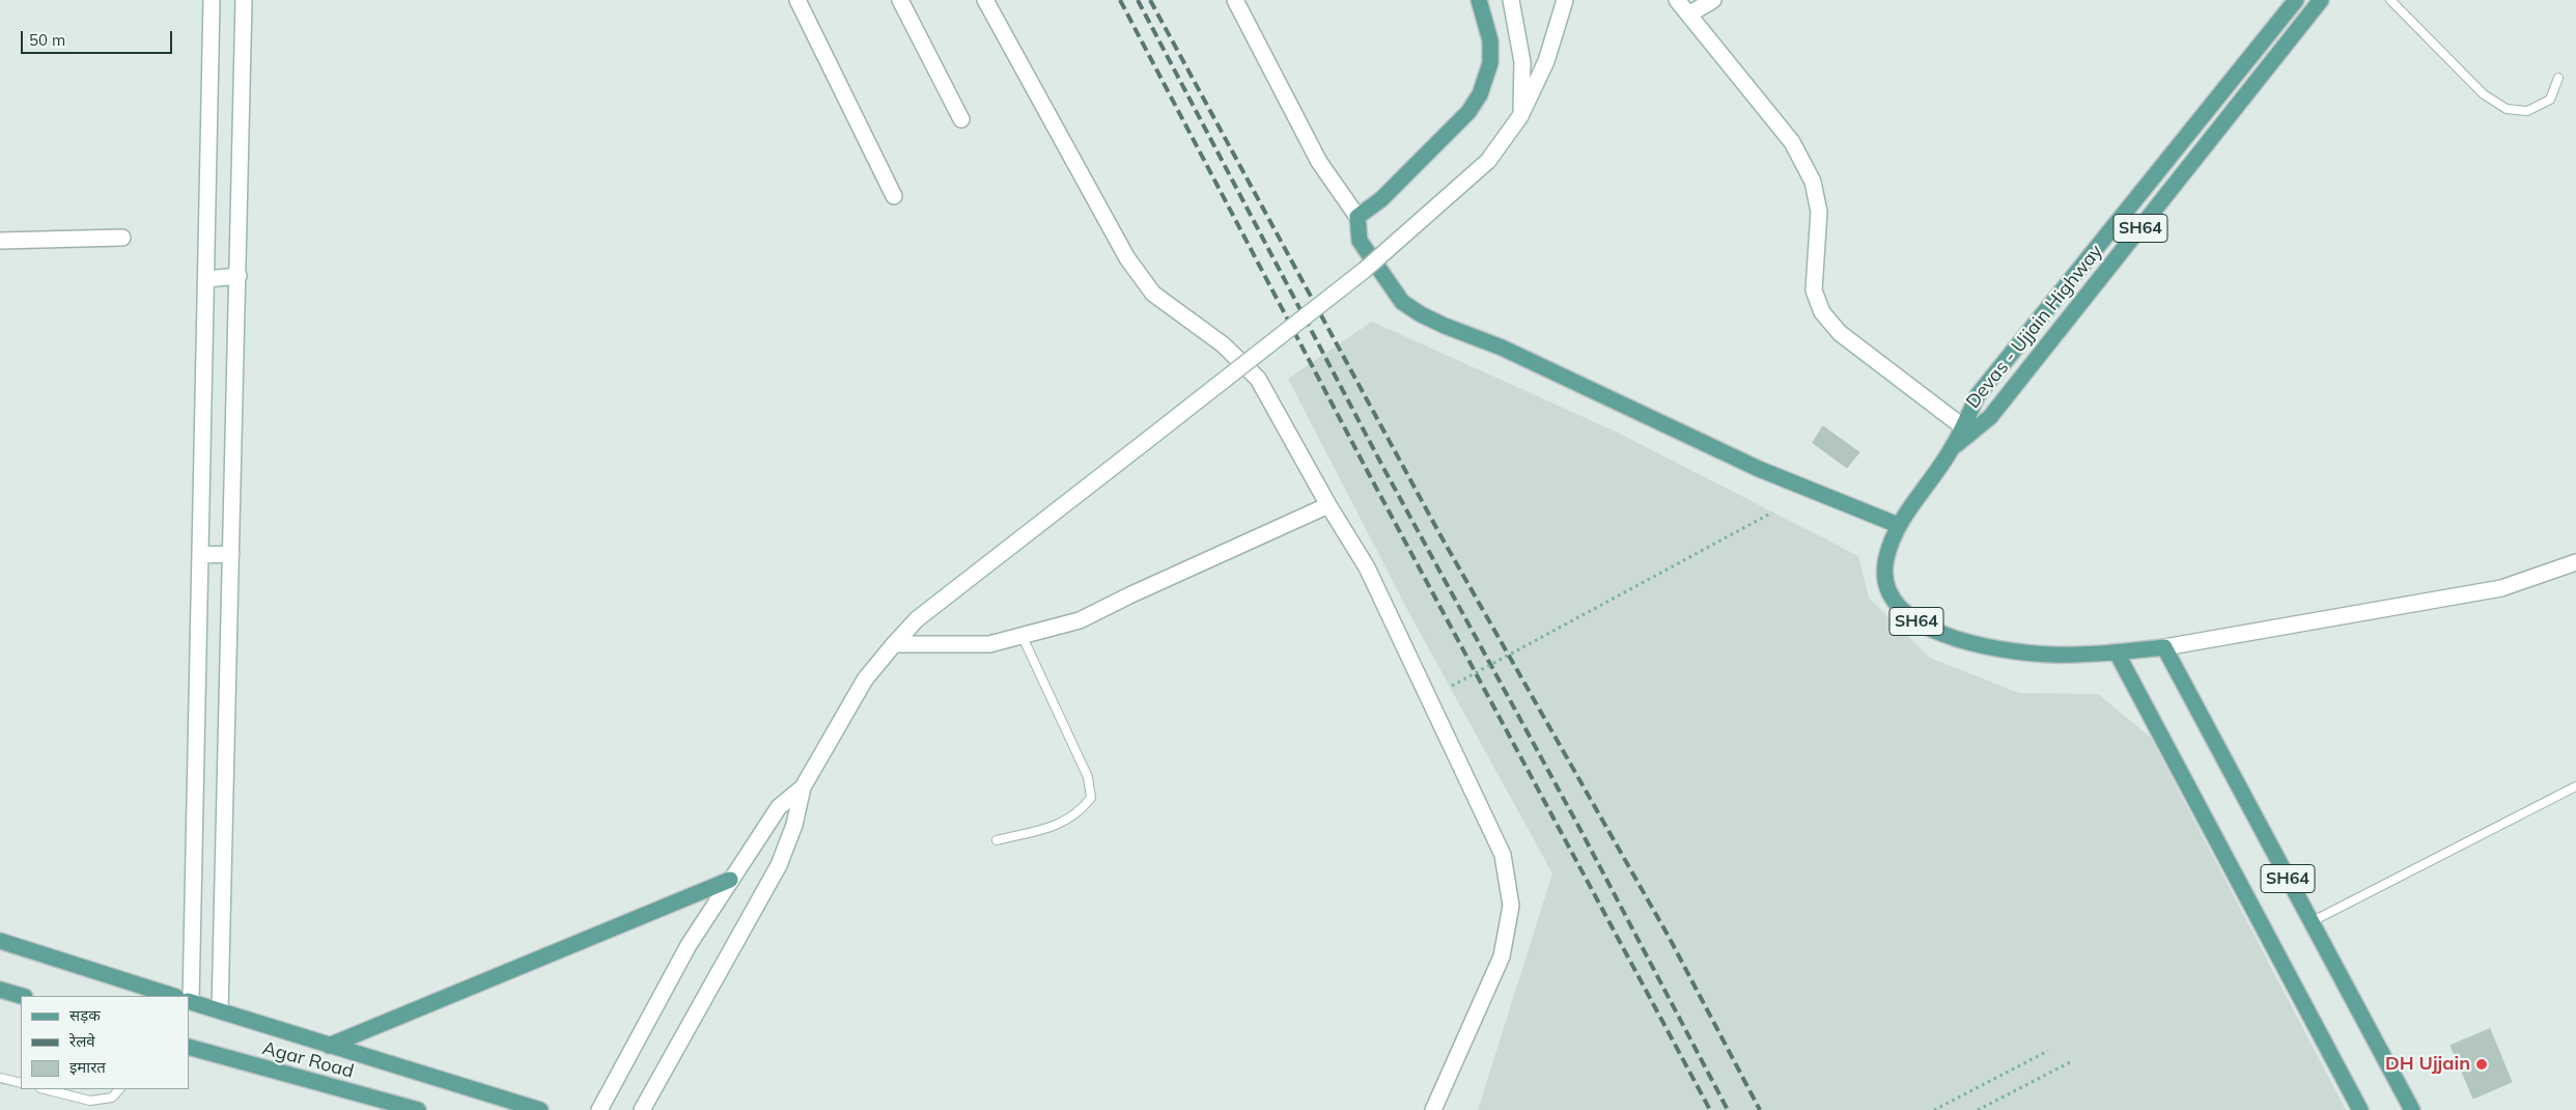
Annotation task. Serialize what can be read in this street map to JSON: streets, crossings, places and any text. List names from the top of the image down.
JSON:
{
  "streets": {
    "main road": ["SH64", "Devas - Ujjain Highway", "Agar Road"]
  },
  "crossings": [
    ["SH64", "Devas - Ujjain Highway"]
  ],
  "places": ["DH Ujjain"],
  "legend": ["सड़क", "रेलवे", "इमारत"],
  "scale_bar": "50 m"
}
